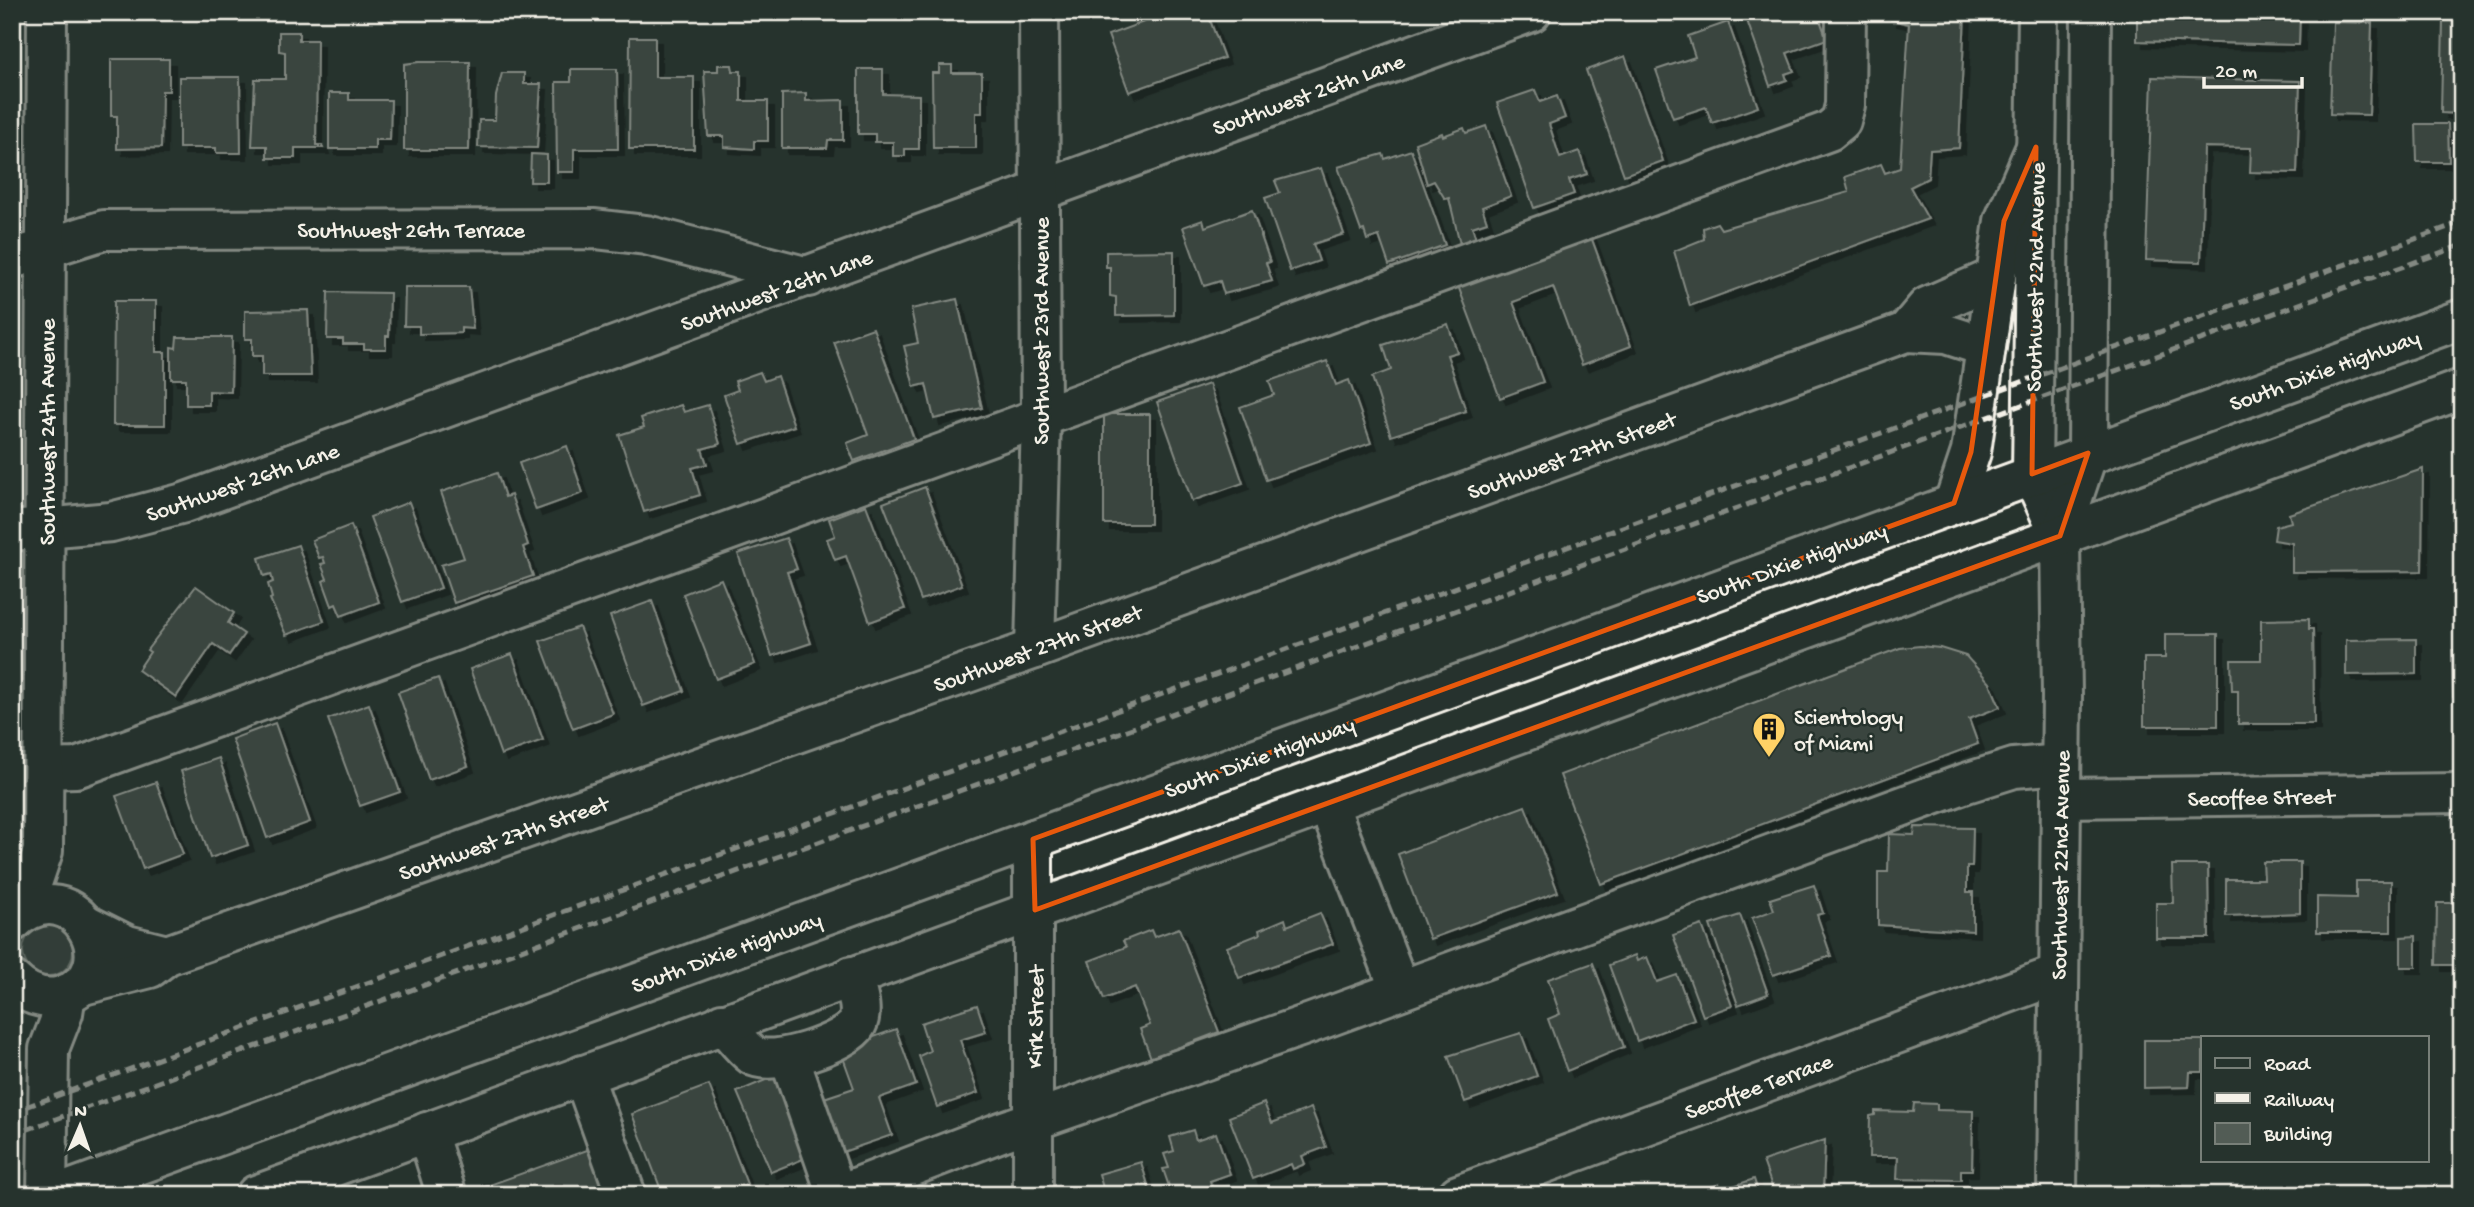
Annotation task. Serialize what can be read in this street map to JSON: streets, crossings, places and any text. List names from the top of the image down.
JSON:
{
  "streets": {
    "main road": [
      "Southwest 26th Lane",
      "Southwest 26th Terrace",
      "Southwest 22nd Avenue",
      "Southwest 23rd Avenue",
      "South Dixie Highway",
      "Southwest 24th Avenue",
      "Southwest 27th Street",
      "Secoffee Street",
      "Kirk Street",
      "Secoffee Terrace"
    ]
  },
  "crossings": [
    ["Southwest 26th Lane", "Southwest 26th Terrace"],
    ["Southwest 26th Lane", "Southwest 23rd Avenue"],
    ["Southwest 26th Lane", "Southwest 24th Avenue"],
    ["Southwest 26th Terrace", "Southwest 24th Avenue"],
    ["Southwest 22nd Avenue", "South Dixie Highway"],
    ["Southwest 22nd Avenue", "Secoffee Street"],
    ["Southwest 22nd Avenue", "Secoffee Terrace"],
    ["Southwest 23rd Avenue", "Southwest 27th Street"],
    ["South Dixie Highway", "Kirk Street"],
    ["Secoffee Street", "Kirk Street"]
  ],
  "places": {
    "building": ["Scientology of Miami"]
  },
  "legend": ["Road", "Railway", "Building"],
  "scale_bar": "20 m",
  "north": "top"
}
